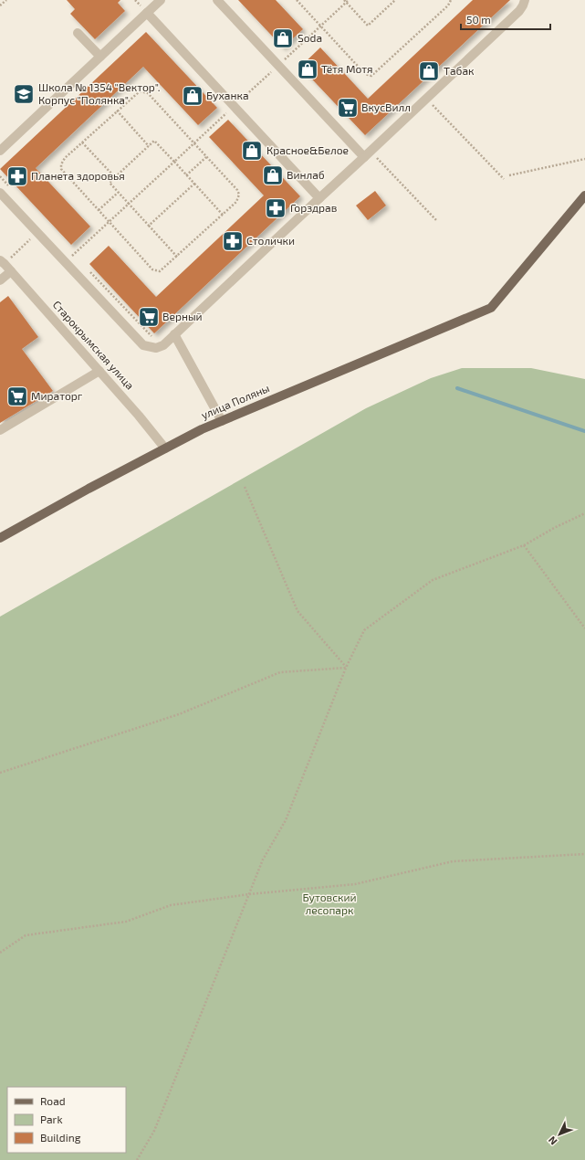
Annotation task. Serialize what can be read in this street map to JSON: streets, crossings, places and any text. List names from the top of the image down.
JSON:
{
  "streets": {
    "main road": ["улица Поляны"],
    "street": ["Старокрымская улица"]
  },
  "crossings": [
    ["Старокрымская улица", "улица Поляны"]
  ],
  "parks": ["Бутовский лесопарк"],
  "places": {
    "shop": [
      "Soda",
      "Тётя Мотя",
      "Табак",
      "Буханка",
      "Красное&Белое",
      "Винлаб"
    ],
    "school or university": ["Школа № 1354 \"Вектор\". Корпус \"Полянка\""],
    "supermarket": ["ВкусВилл", "Верный", "Мираторг"],
    "pharmacy": ["Планета здоровья", "Горздрав", "Столички"]
  },
  "legend": ["Road", "Park", "Building"],
  "scale_bar": "50 m",
  "north": "bottom left"
}
